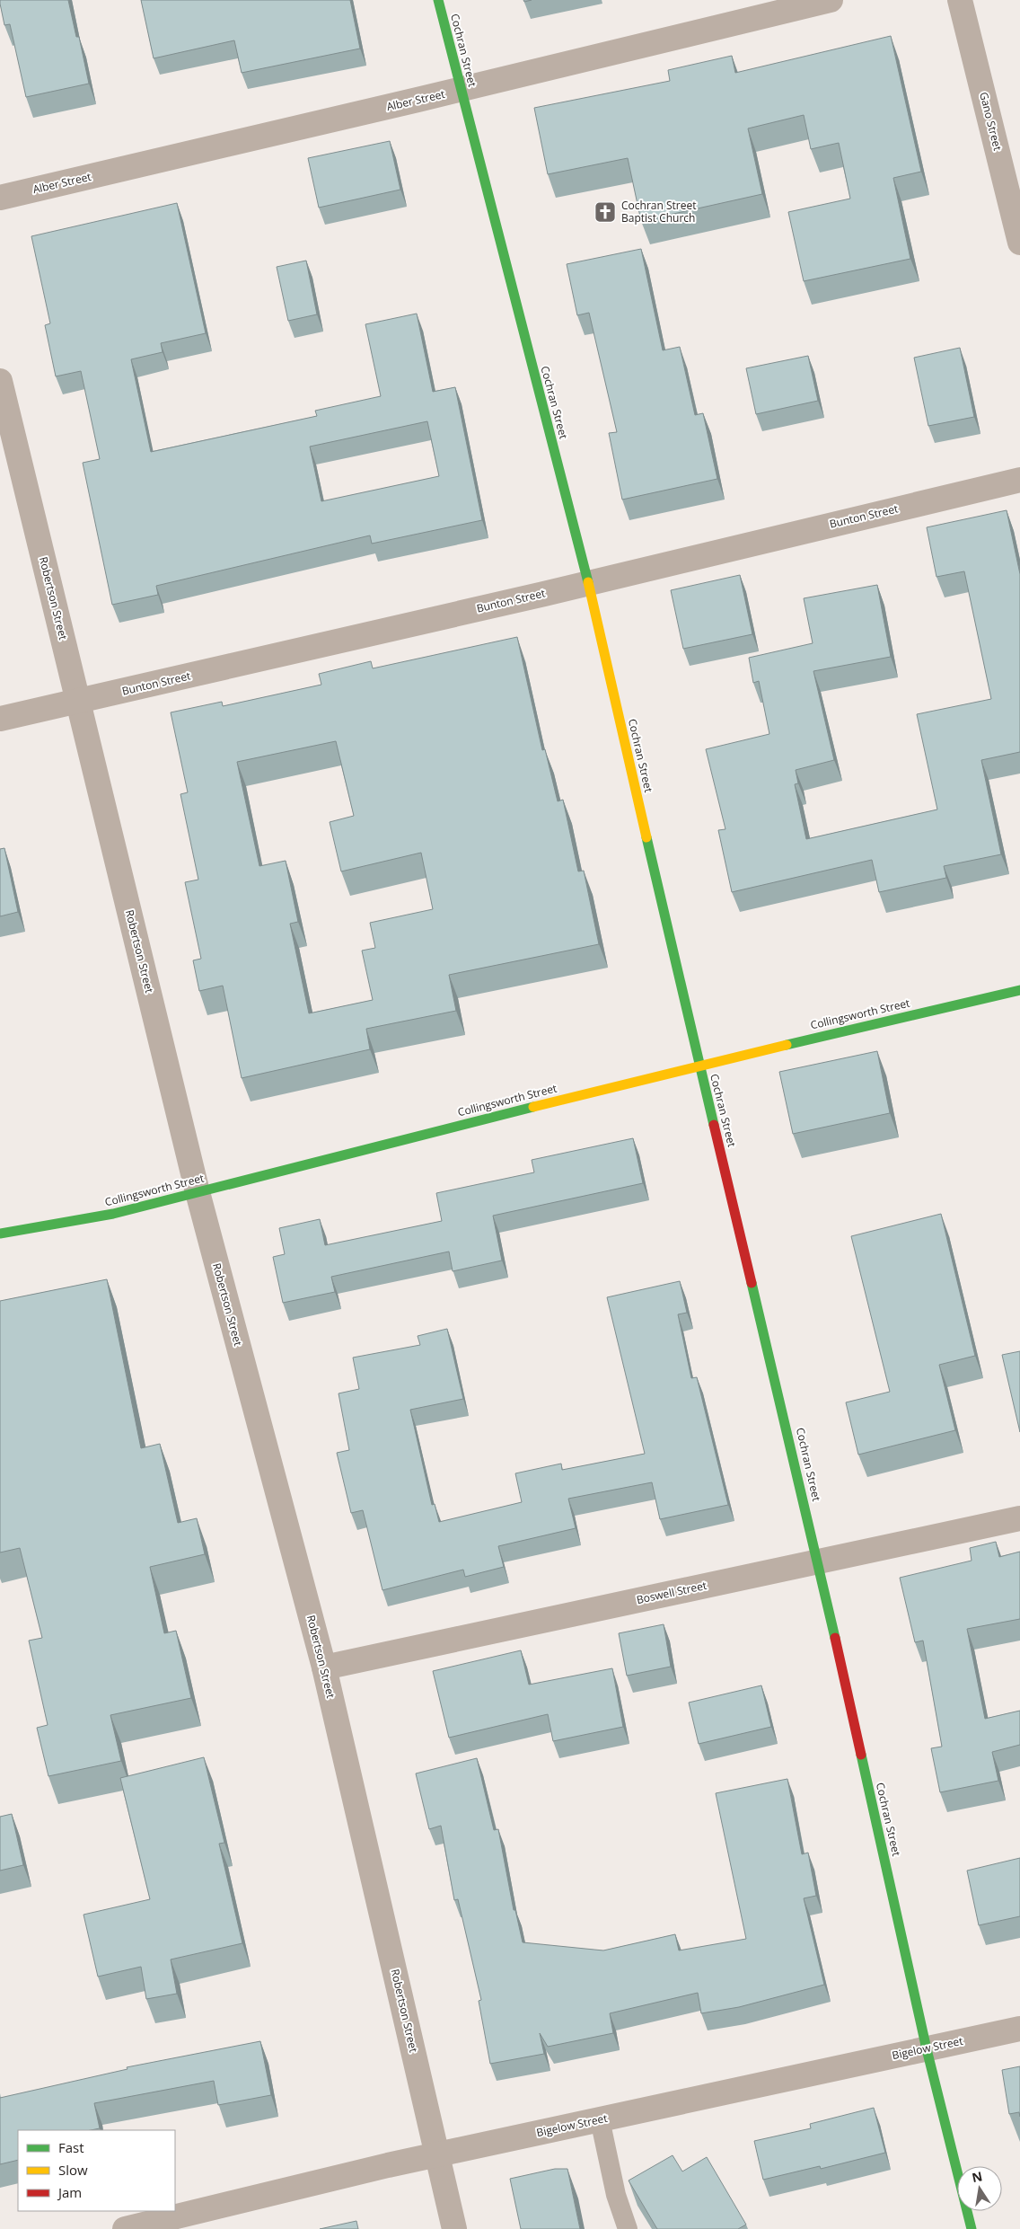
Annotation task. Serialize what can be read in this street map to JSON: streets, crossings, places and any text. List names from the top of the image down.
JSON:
{
  "streets": {
    "street": [
      "Cochran Street",
      "Alber Street",
      "Gano Street",
      "Bunton Street",
      "Robertson Street",
      "Collingsworth Street",
      "Boswell Street",
      "Bigelow Street"
    ]
  },
  "crossings": [
    ["Cochran Street", "Alber Street"],
    ["Cochran Street", "Bunton Street"],
    ["Cochran Street", "Collingsworth Street"],
    ["Cochran Street", "Boswell Street"],
    ["Cochran Street", "Bigelow Street"],
    ["Bunton Street", "Robertson Street"],
    ["Robertson Street", "Collingsworth Street"],
    ["Robertson Street", "Boswell Street"],
    ["Robertson Street", "Bigelow Street"]
  ],
  "places": {
    "church": ["Cochran Street Baptist Church"]
  },
  "legend": ["Fast", "Slow", "Jam"],
  "north": "top"
}
